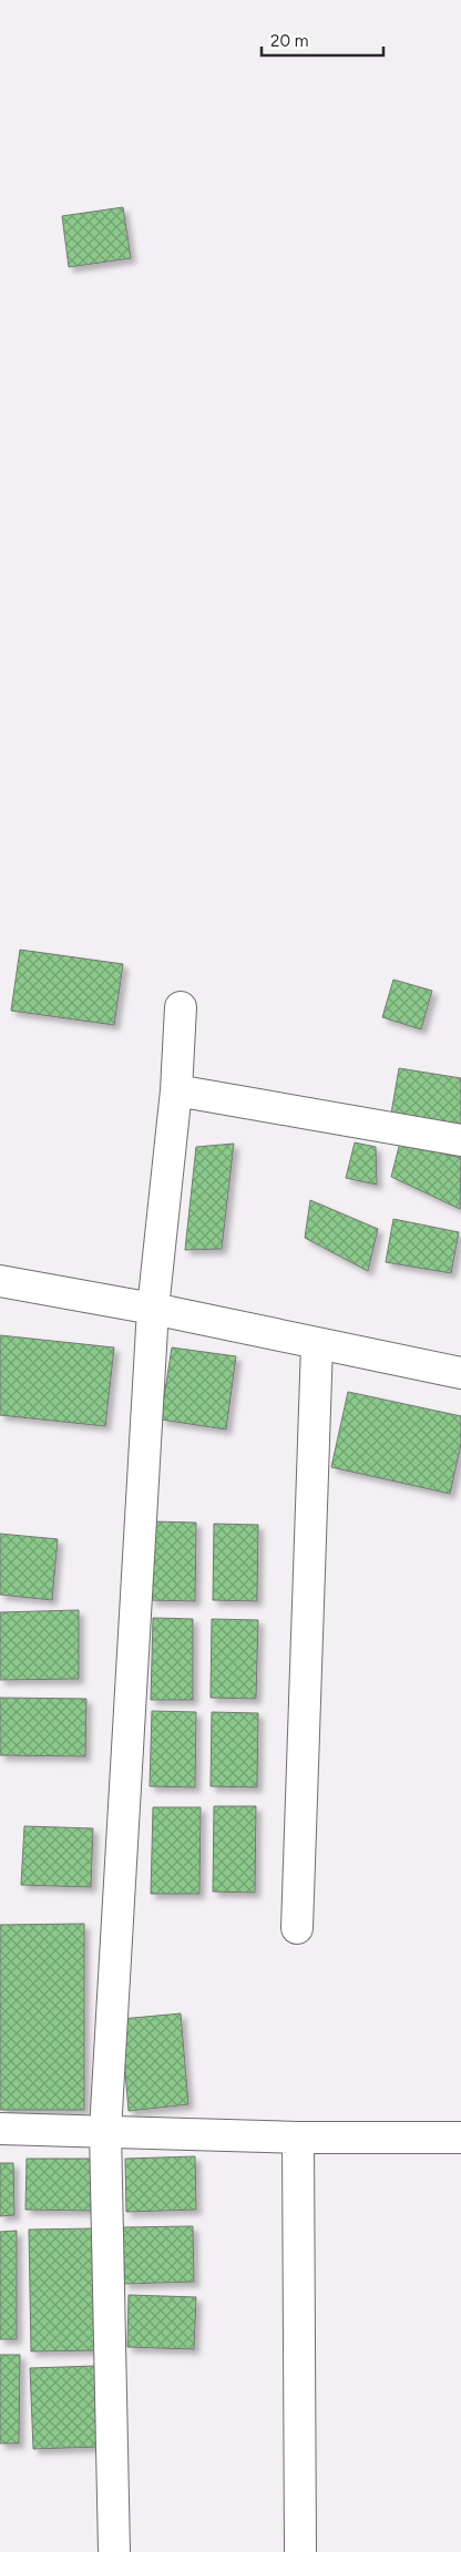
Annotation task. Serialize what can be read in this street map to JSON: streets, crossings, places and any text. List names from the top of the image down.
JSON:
{
  "scale_bar": "20 m"
}
